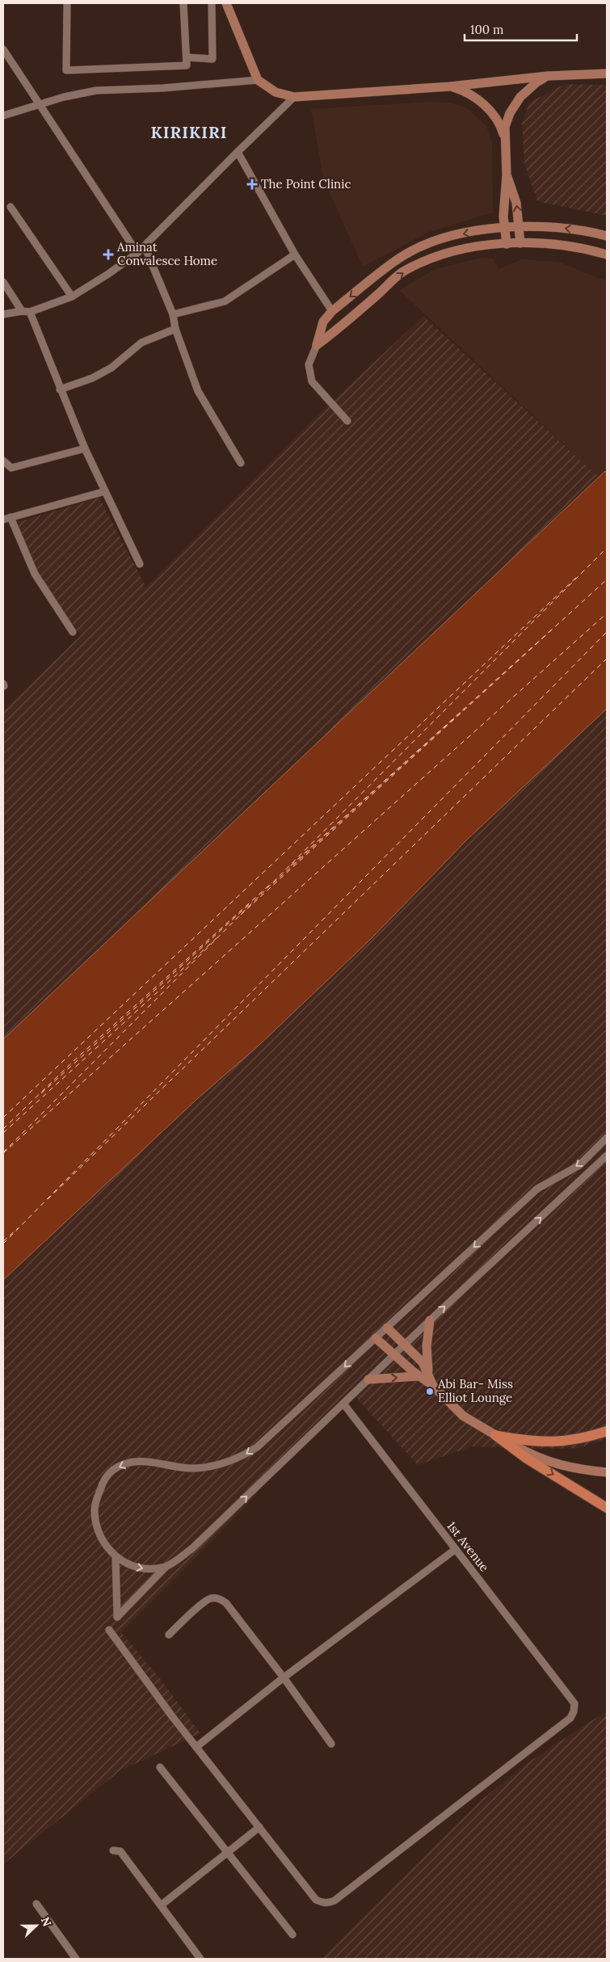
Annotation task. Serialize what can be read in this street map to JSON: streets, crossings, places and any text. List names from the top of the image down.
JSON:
{
  "streets": {
    "street": ["1st Avenue"]
  },
  "districts": ["KIRIKIRI"],
  "places": {
    "health": ["The Point Clinic", "Aminat Convalesce Home"],
    "other": ["Abi Bar- Miss Elliot Lounge"]
  },
  "scale_bar": "100 m",
  "north": "right"
}
